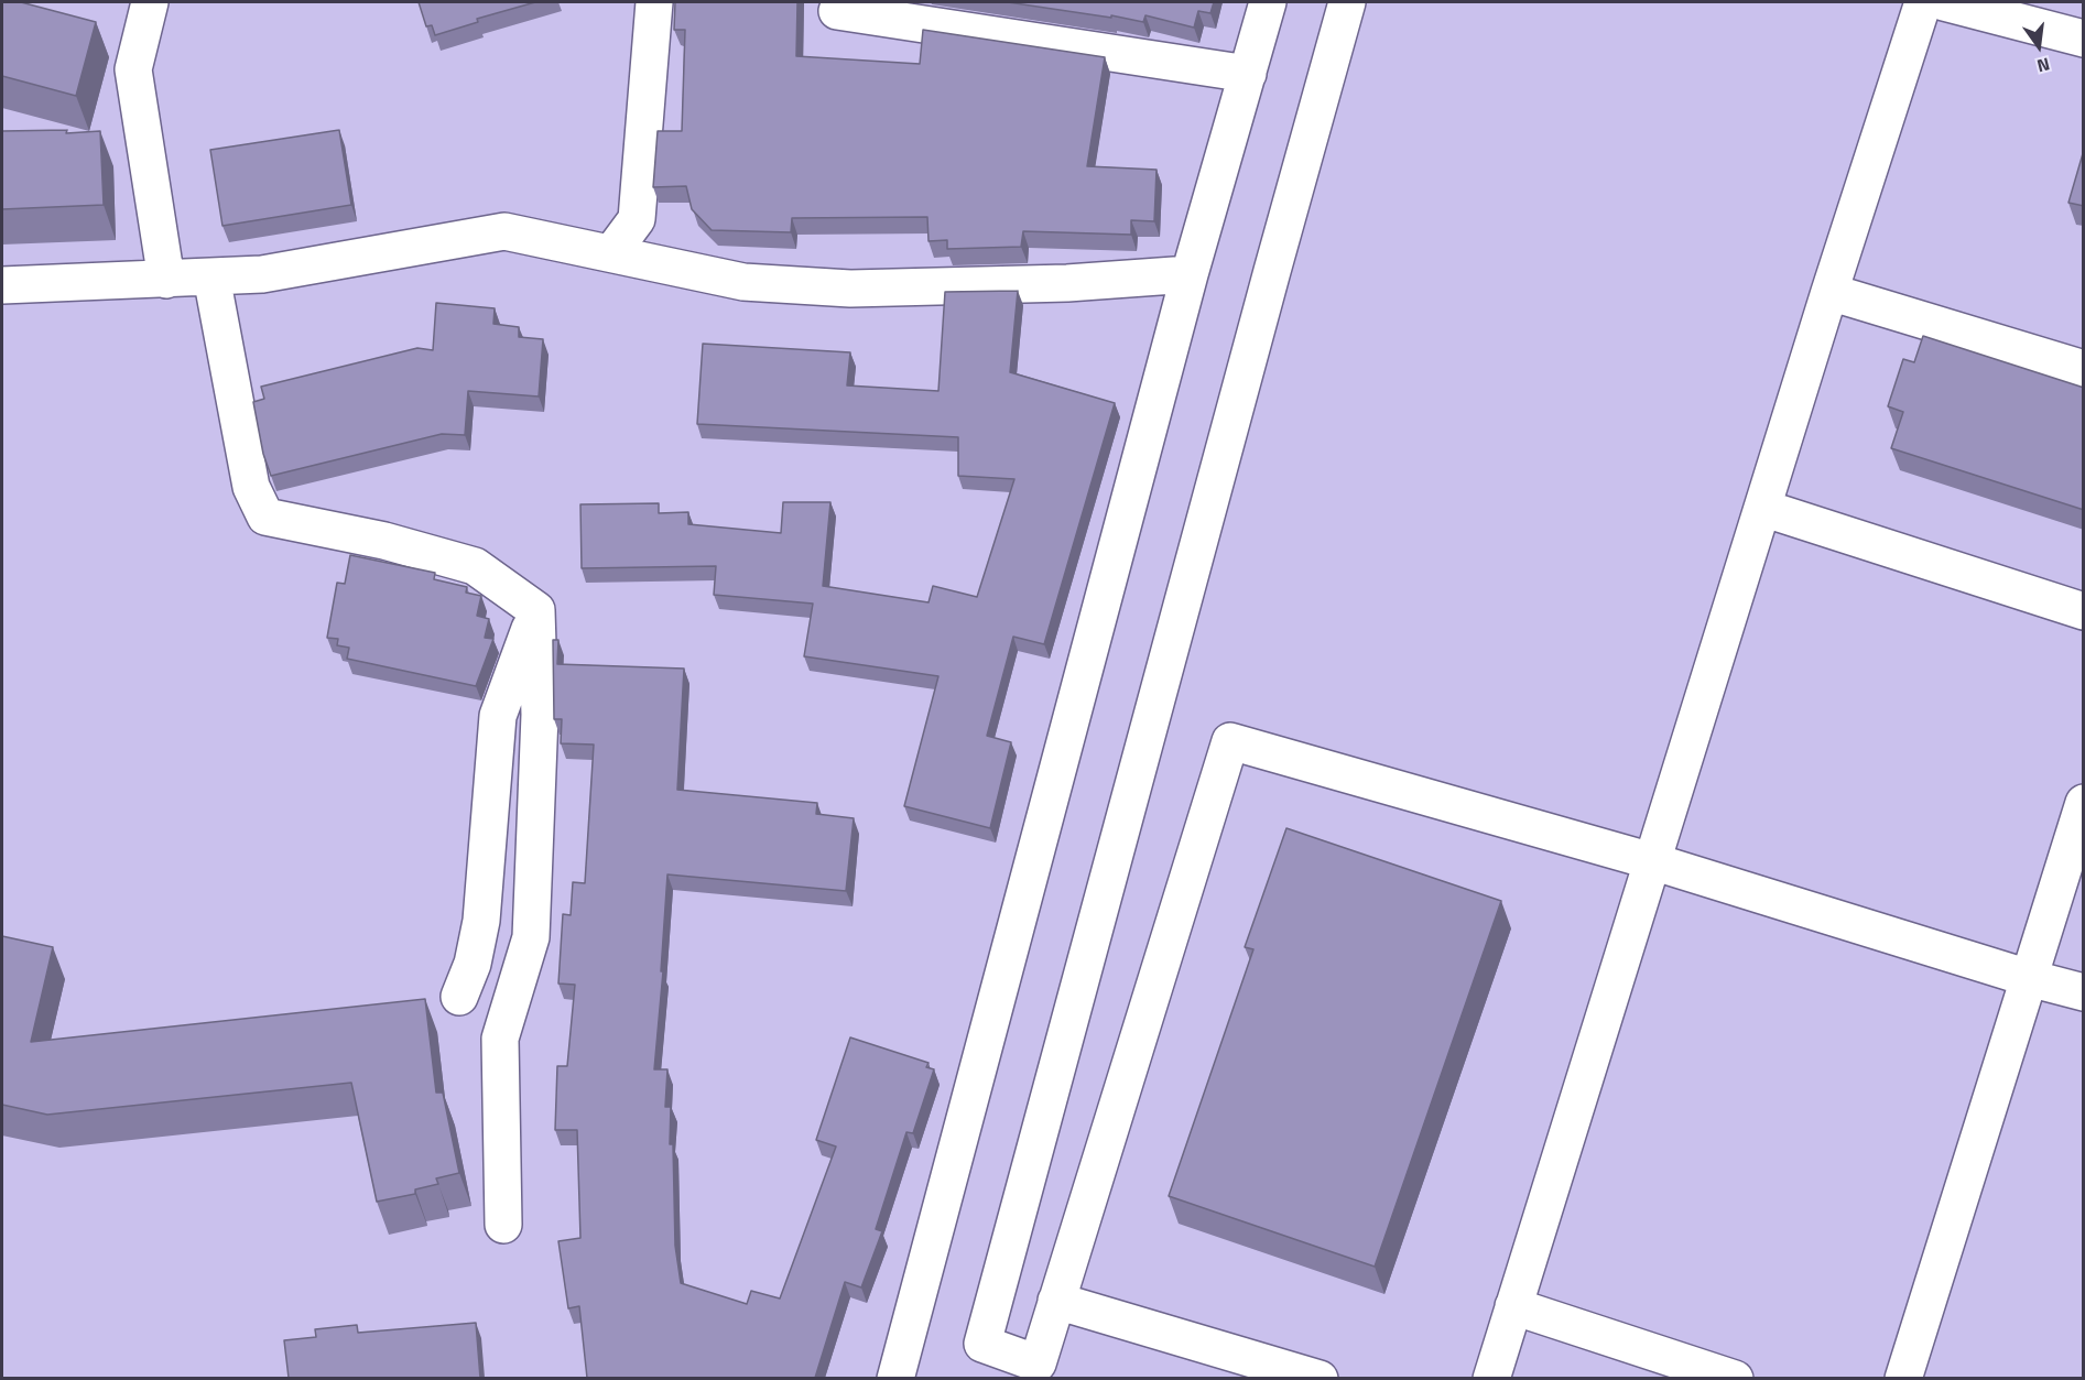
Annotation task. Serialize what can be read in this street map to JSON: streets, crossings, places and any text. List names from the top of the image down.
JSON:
{
  "north": "bottom"
}
